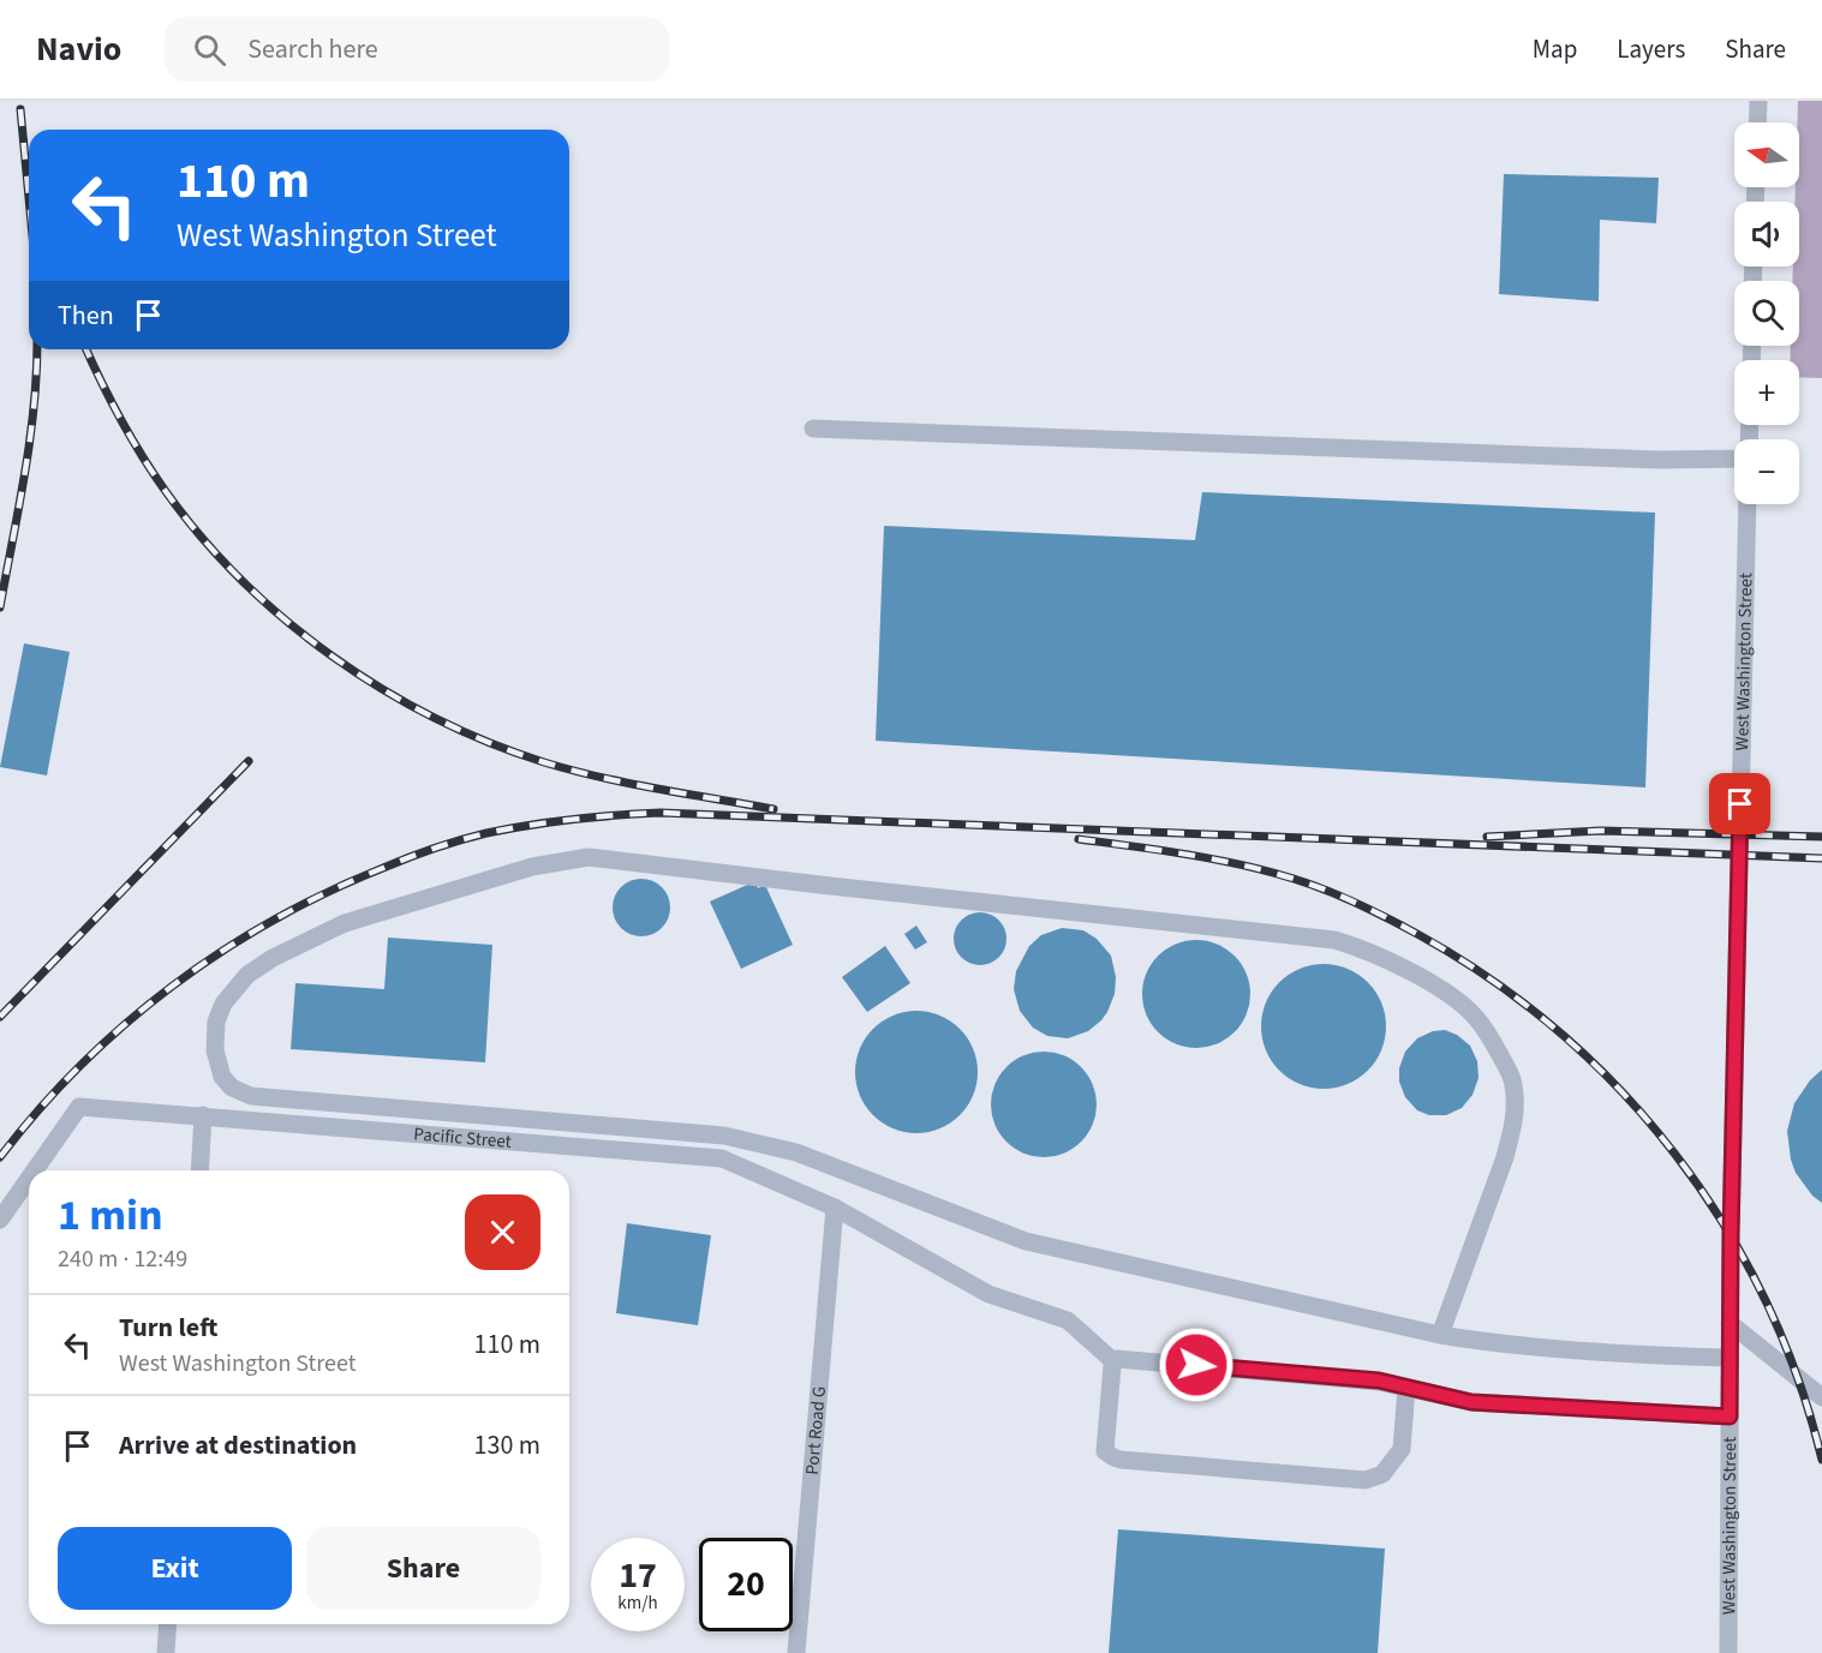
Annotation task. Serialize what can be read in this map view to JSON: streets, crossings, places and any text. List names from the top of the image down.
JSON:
{
  "streets": {
    "street": ["West Washington Street", "Pacific Street", "Port Road G"]
  },
  "crossings": [
    ["Pacific Street", "Port Road G"]
  ],
  "north": "left",
  "page": {
    "header": "Navio",
    "search": "Search here",
    "nav": ["Map", "Layers", "Share"],
    "map_buttons": ["+", "−"],
    "turn": ["110 m", "West Washington Street"],
    "then": "Then",
    "heading": ["1 min", "240 m · 12:49"],
    "list": [
      {
        "name": "Turn left",
        "note": "West Washington Street",
        "value": "110 m"
      },
      {
        "name": "Arrive at destination",
        "value": "130 m"
      }
    ],
    "buttons": ["Exit", "Share"],
    "speed": "17 km/h",
    "limit": "20"
  }
}
